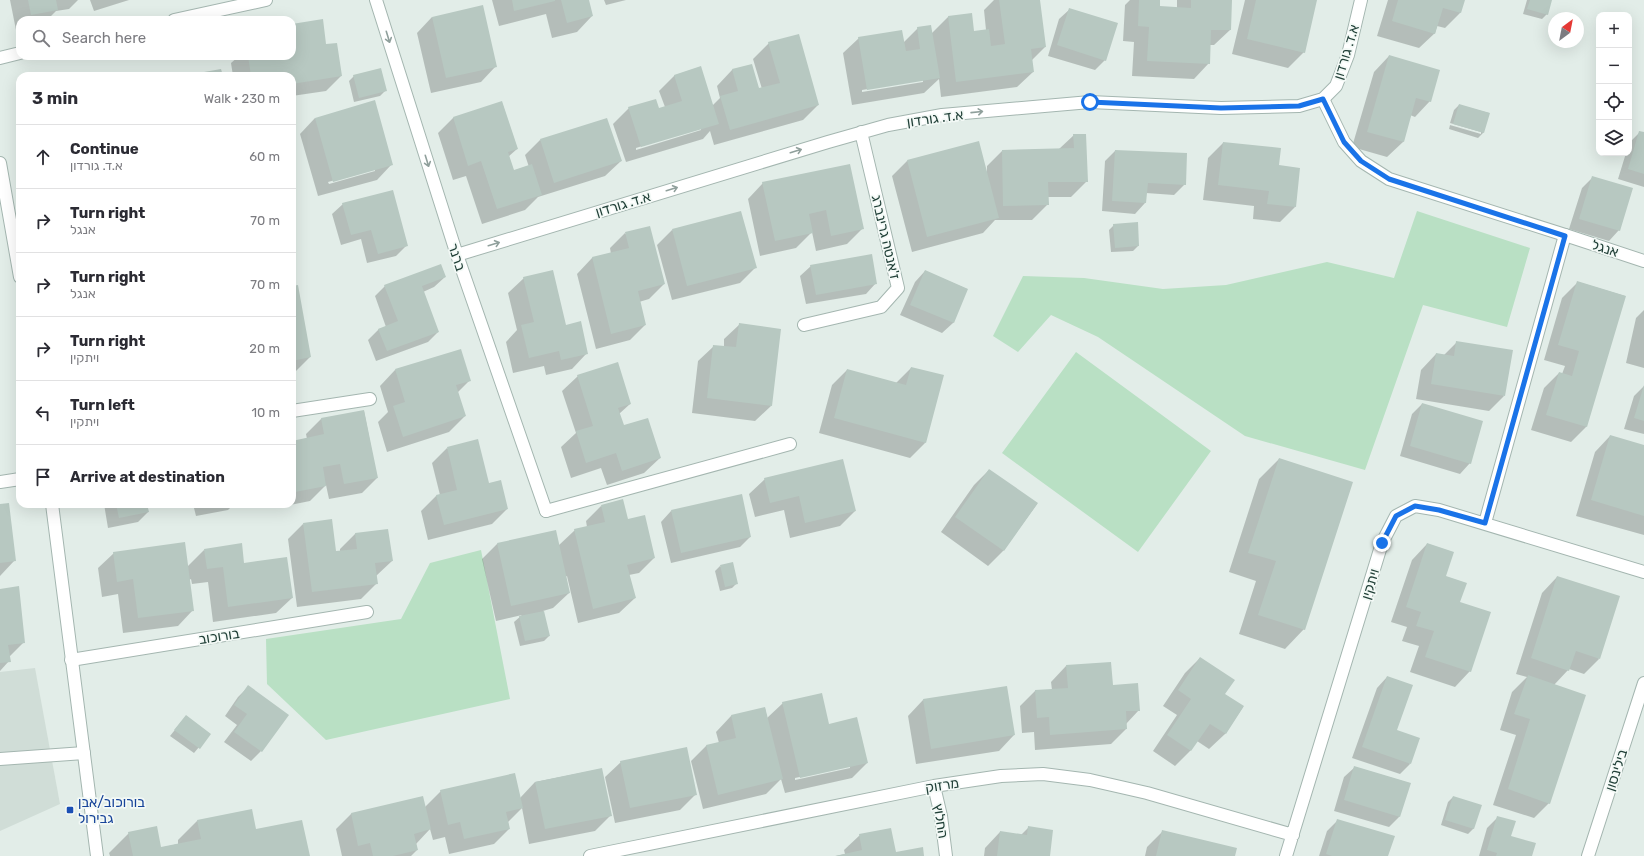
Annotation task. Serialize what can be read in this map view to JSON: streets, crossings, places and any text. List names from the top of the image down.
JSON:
{
  "streets": {
    "street": [
      "א.ד. גורדון",
      "ז'אנטה גרינברג",
      "אנגל",
      "ברנר",
      "ויתקין",
      "בורוכוב",
      "בילינסון",
      "מרזוק",
      "החלוץ"
    ]
  },
  "crossings": [
    ["א.ד. גורדון", "ז'אנטה גרינברג"],
    ["א.ד. גורדון", "אנגל"],
    ["א.ד. גורדון", "ברנר"],
    ["ויתקין", "מרזוק"],
    ["מרזוק", "החלוץ"]
  ],
  "one_way": ["א.ד. גורדון"],
  "places": {
    "transit": ["בורוכוב/אבן גבירול"]
  },
  "north": "top right",
  "page": {
    "map_buttons": ["+", "−"],
    "search": "Search here",
    "heading": ["3 min", "Walk · 230 m"],
    "list": [
      ["Continue", "א.ד. גורדון", "60 m"],
      ["Turn right", "אנגל", "70 m"],
      ["Turn right", "אנגל", "70 m"],
      ["Turn right", "ויתקין", "20 m"],
      ["Turn left", "ויתקין", "10 m"],
      "Arrive at destination"
    ]
  }
}
